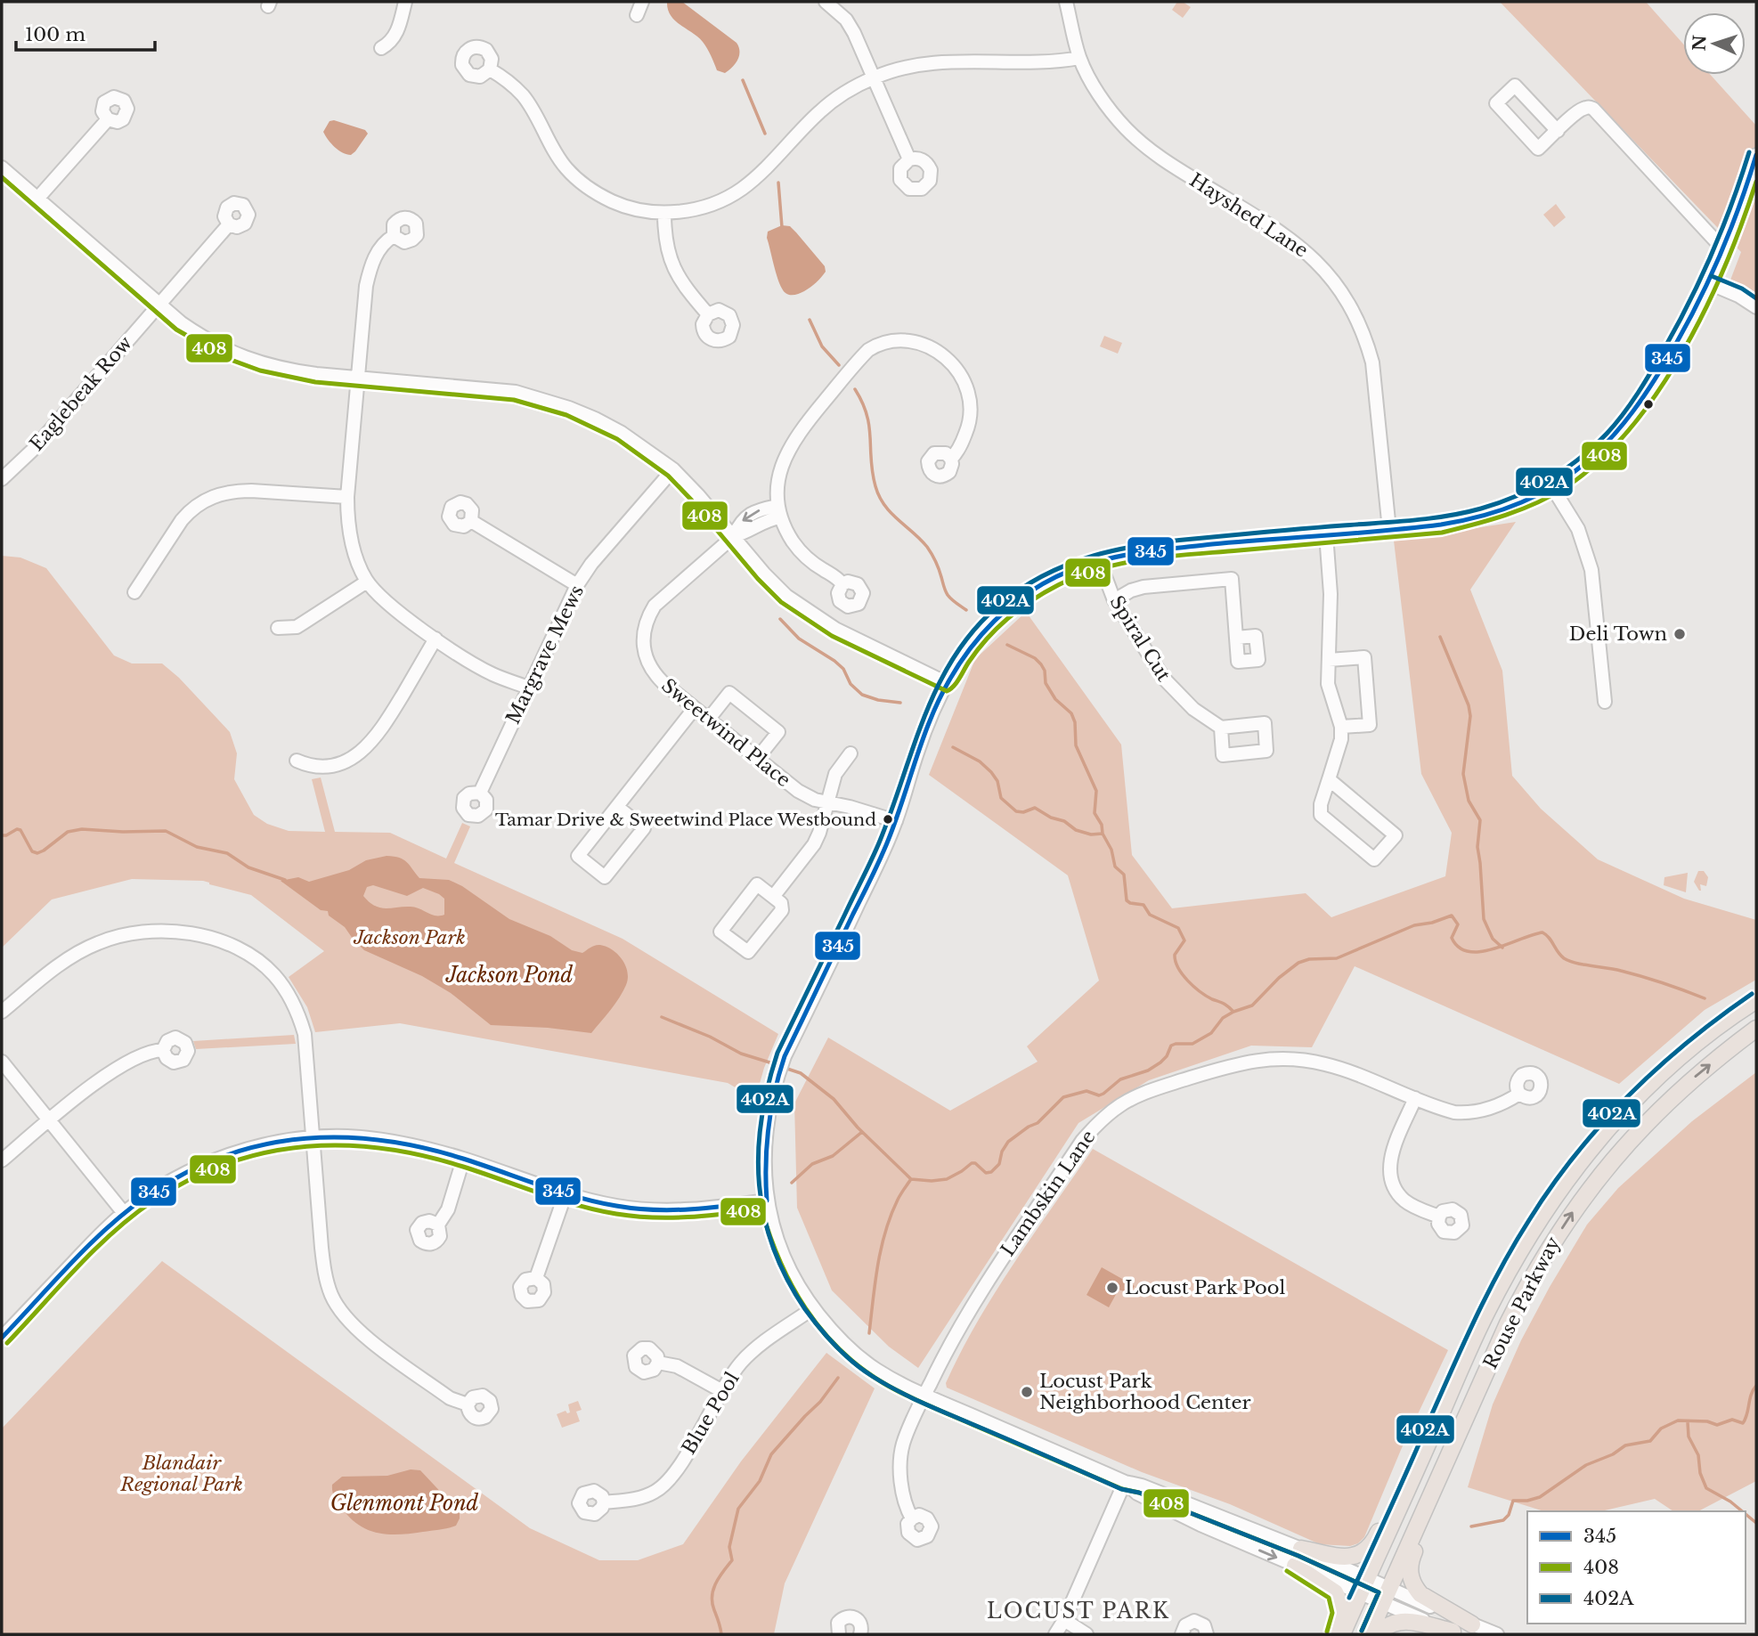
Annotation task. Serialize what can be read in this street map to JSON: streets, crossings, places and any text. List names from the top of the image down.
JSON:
{
  "streets": {
    "main road": ["Rouse Parkway"],
    "street": [
      "Hayshed Lane",
      "Eaglebeak Row",
      "Spiral Cut",
      "Margrave Mews",
      "Sweetwind Place",
      "Lambskin Lane",
      "Blue Pool"
    ]
  },
  "districts": ["LOCUST PARK"],
  "water": ["Jackson Pond", "Glenmont Pond"],
  "parks": ["Jackson Park", "Blandair Regional Park"],
  "places": [
    "Deli Town",
    "Tamar Drive & Sweetwind Place Westbound",
    "Locust Park Pool",
    "Locust Park Neighborhood Center"
  ],
  "lines": ["transit line 402A", "transit line 345", "transit line 408"],
  "legend": ["345", "408", "402A"],
  "scale_bar": "100 m",
  "north": "left"
}
